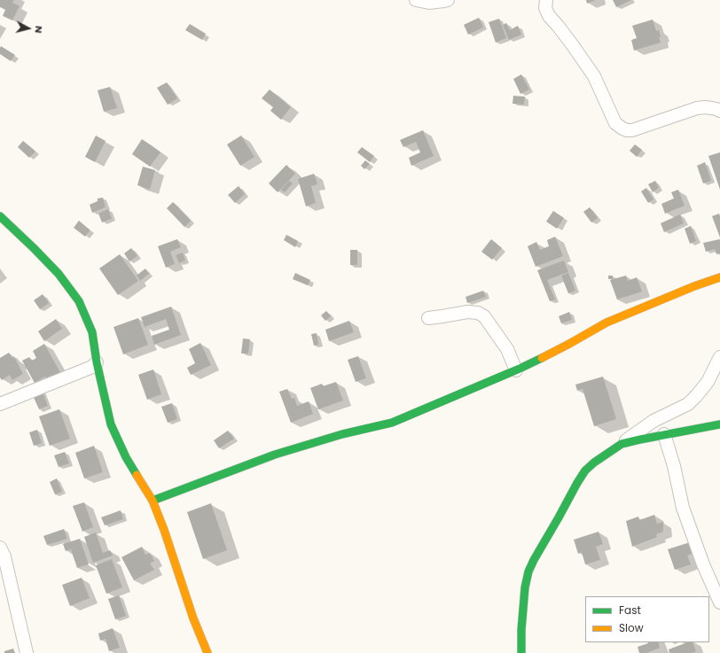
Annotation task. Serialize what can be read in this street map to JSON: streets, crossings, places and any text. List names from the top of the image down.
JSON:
{
  "legend": ["Fast", "Slow"],
  "north": "right"
}
